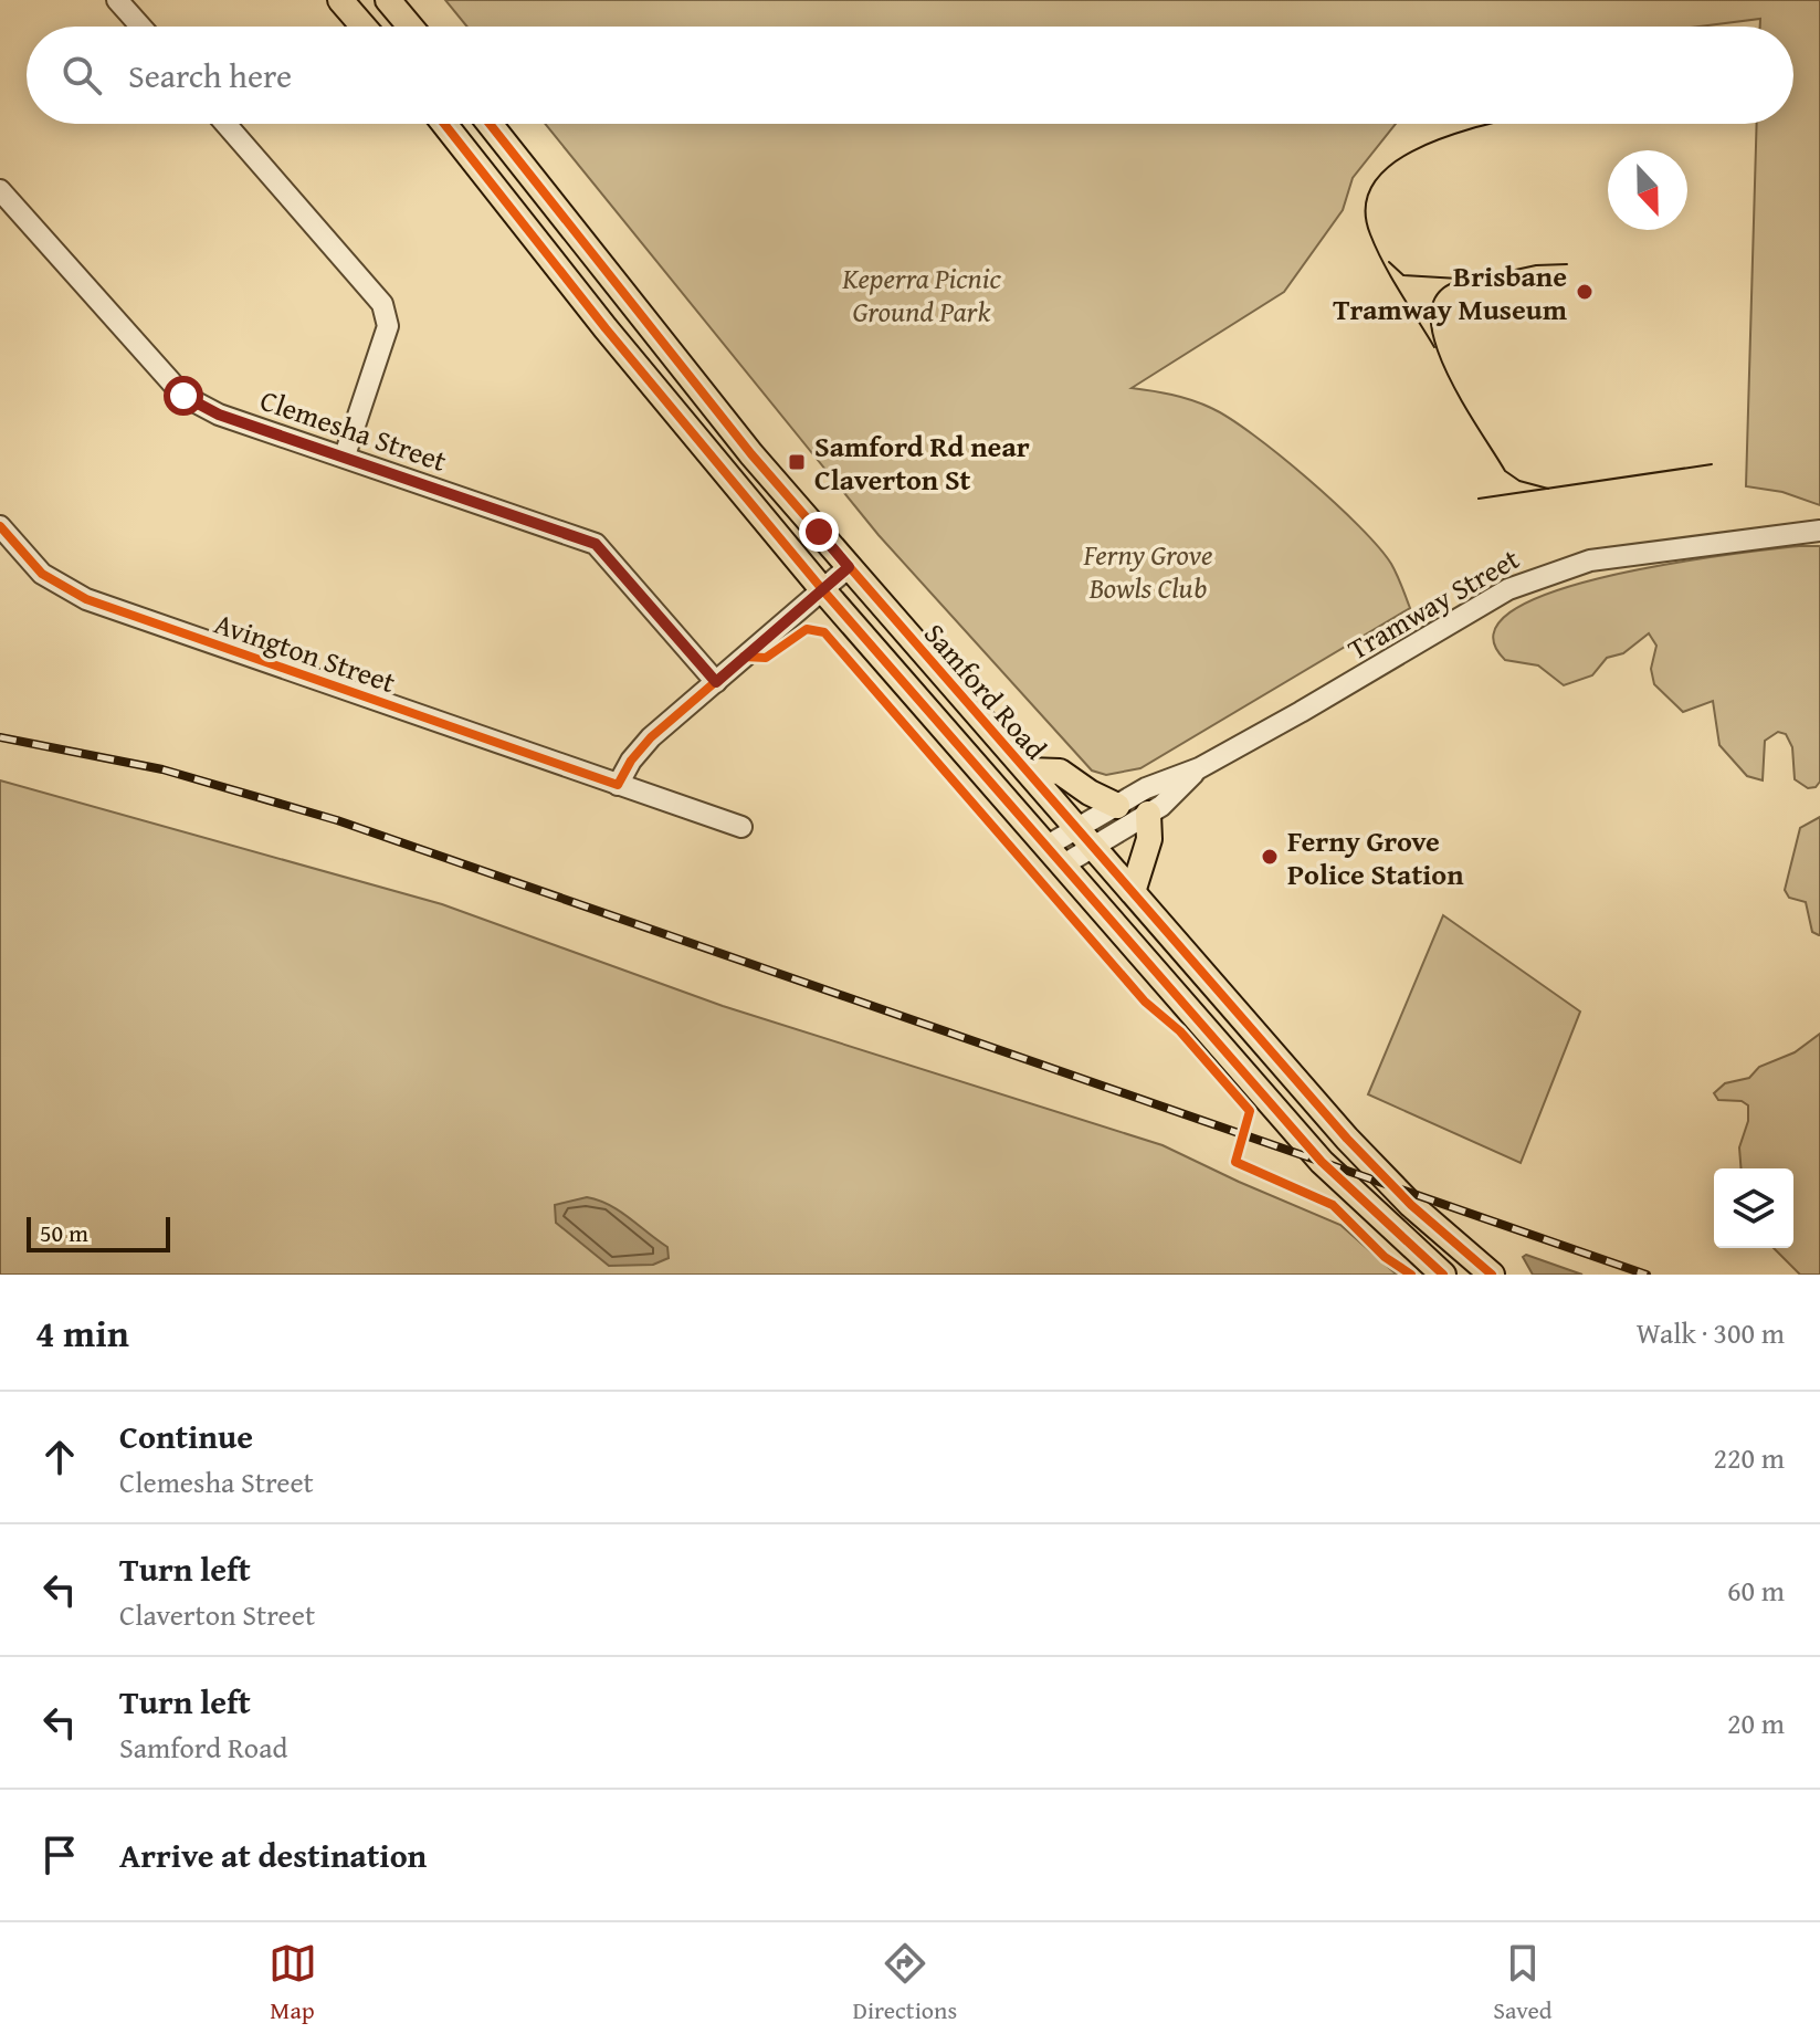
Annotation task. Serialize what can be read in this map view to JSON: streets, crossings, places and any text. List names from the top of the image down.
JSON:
{
  "streets": {
    "main road": ["Samford Road"],
    "street": ["Clemesha Street", "Tramway Street", "Avington Street"]
  },
  "crossings": [
    ["Tramway Street", "Samford Road"]
  ],
  "parks": ["Keperra Picnic Ground Park", "Ferny Grove Bowls Club"],
  "places": {
    "other": ["Brisbane Tramway Museum", "Ferny Grove Police Station"],
    "transit": ["Samford Rd near Claverton St"]
  },
  "scale_bar": "50 m",
  "north": "bottom",
  "page": {
    "search": "Search here",
    "scale": "50 m",
    "heading": ["4 min", "Walk · 300 m"],
    "list": [
      ["Continue", "Clemesha Street", "220 m"],
      ["Turn left", "Claverton Street", "60 m"],
      ["Turn left", "Samford Road", "20 m"],
      "Arrive at destination"
    ],
    "nav": ["Map", "Directions", "Saved"]
  }
}
